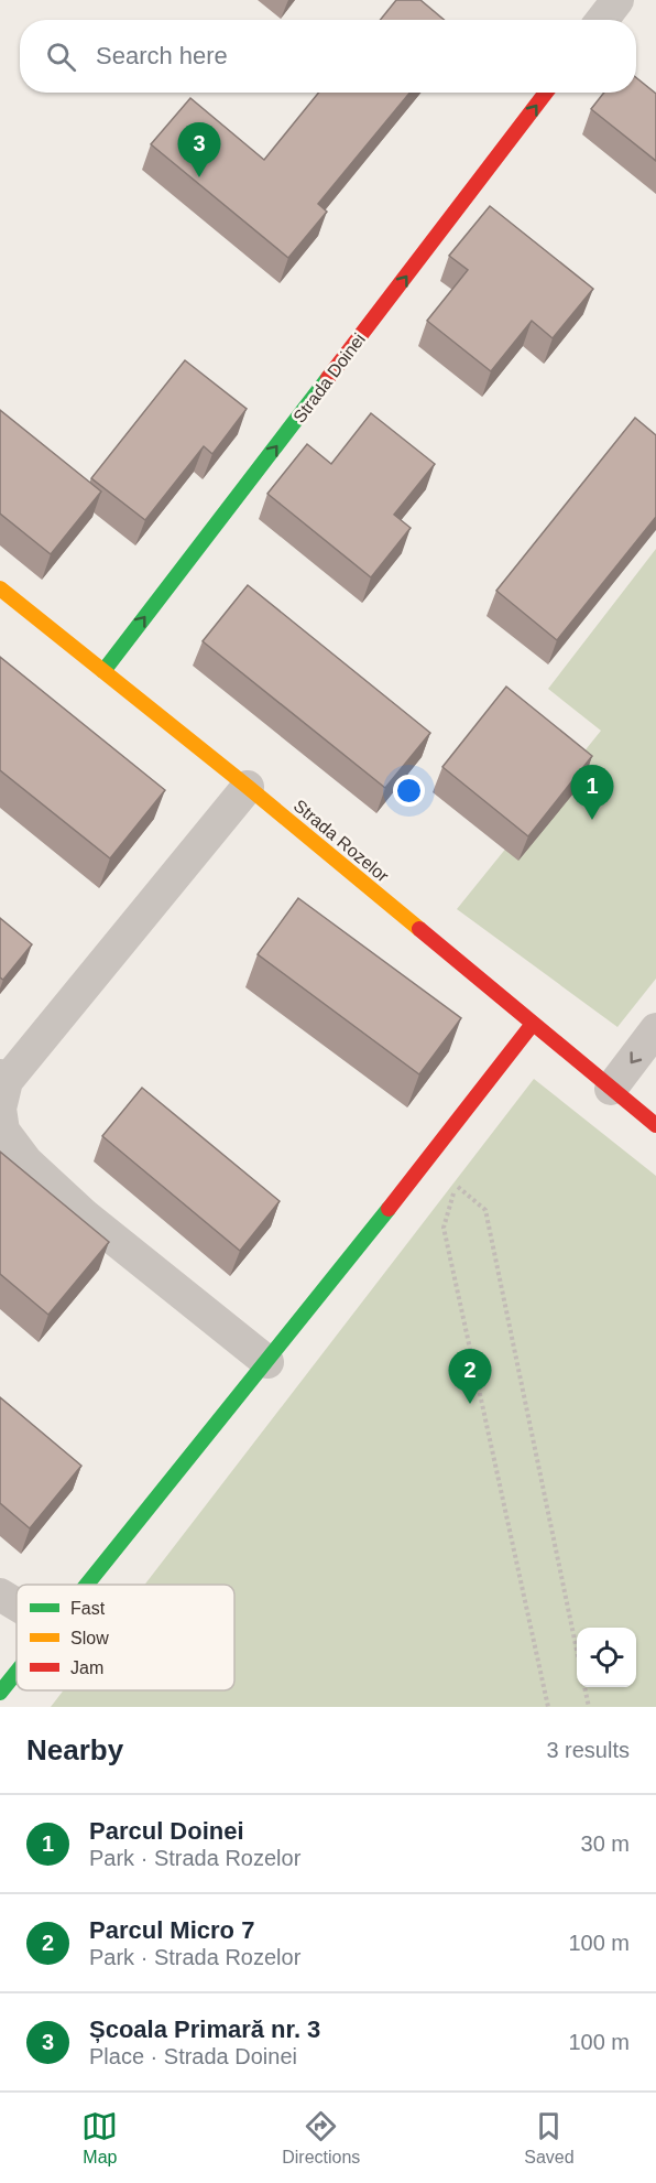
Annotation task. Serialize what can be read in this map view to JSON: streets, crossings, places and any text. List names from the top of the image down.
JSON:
{
  "streets": {
    "street": ["Strada Doinei", "Strada Rozelor"]
  },
  "crossings": [
    ["Strada Doinei", "Strada Rozelor"]
  ],
  "one_way": ["Strada Doinei"],
  "legend": ["Fast", "Slow", "Jam"],
  "page": {
    "search": "Search here",
    "pins": ["3", "1", "2"],
    "heading": ["Nearby", "3 results"],
    "list": [
      {
        "mark": "1",
        "name": "Parcul Doinei",
        "note": "Park · Strada Rozelor",
        "value": "30 m"
      },
      {
        "mark": "2",
        "name": "Parcul Micro 7",
        "note": "Park · Strada Rozelor",
        "value": "100 m"
      },
      {
        "mark": "3",
        "name": "Școala Primară nr. 3",
        "note": "Place · Strada Doinei",
        "value": "100 m"
      }
    ],
    "nav": ["Map", "Directions", "Saved"]
  }
}
